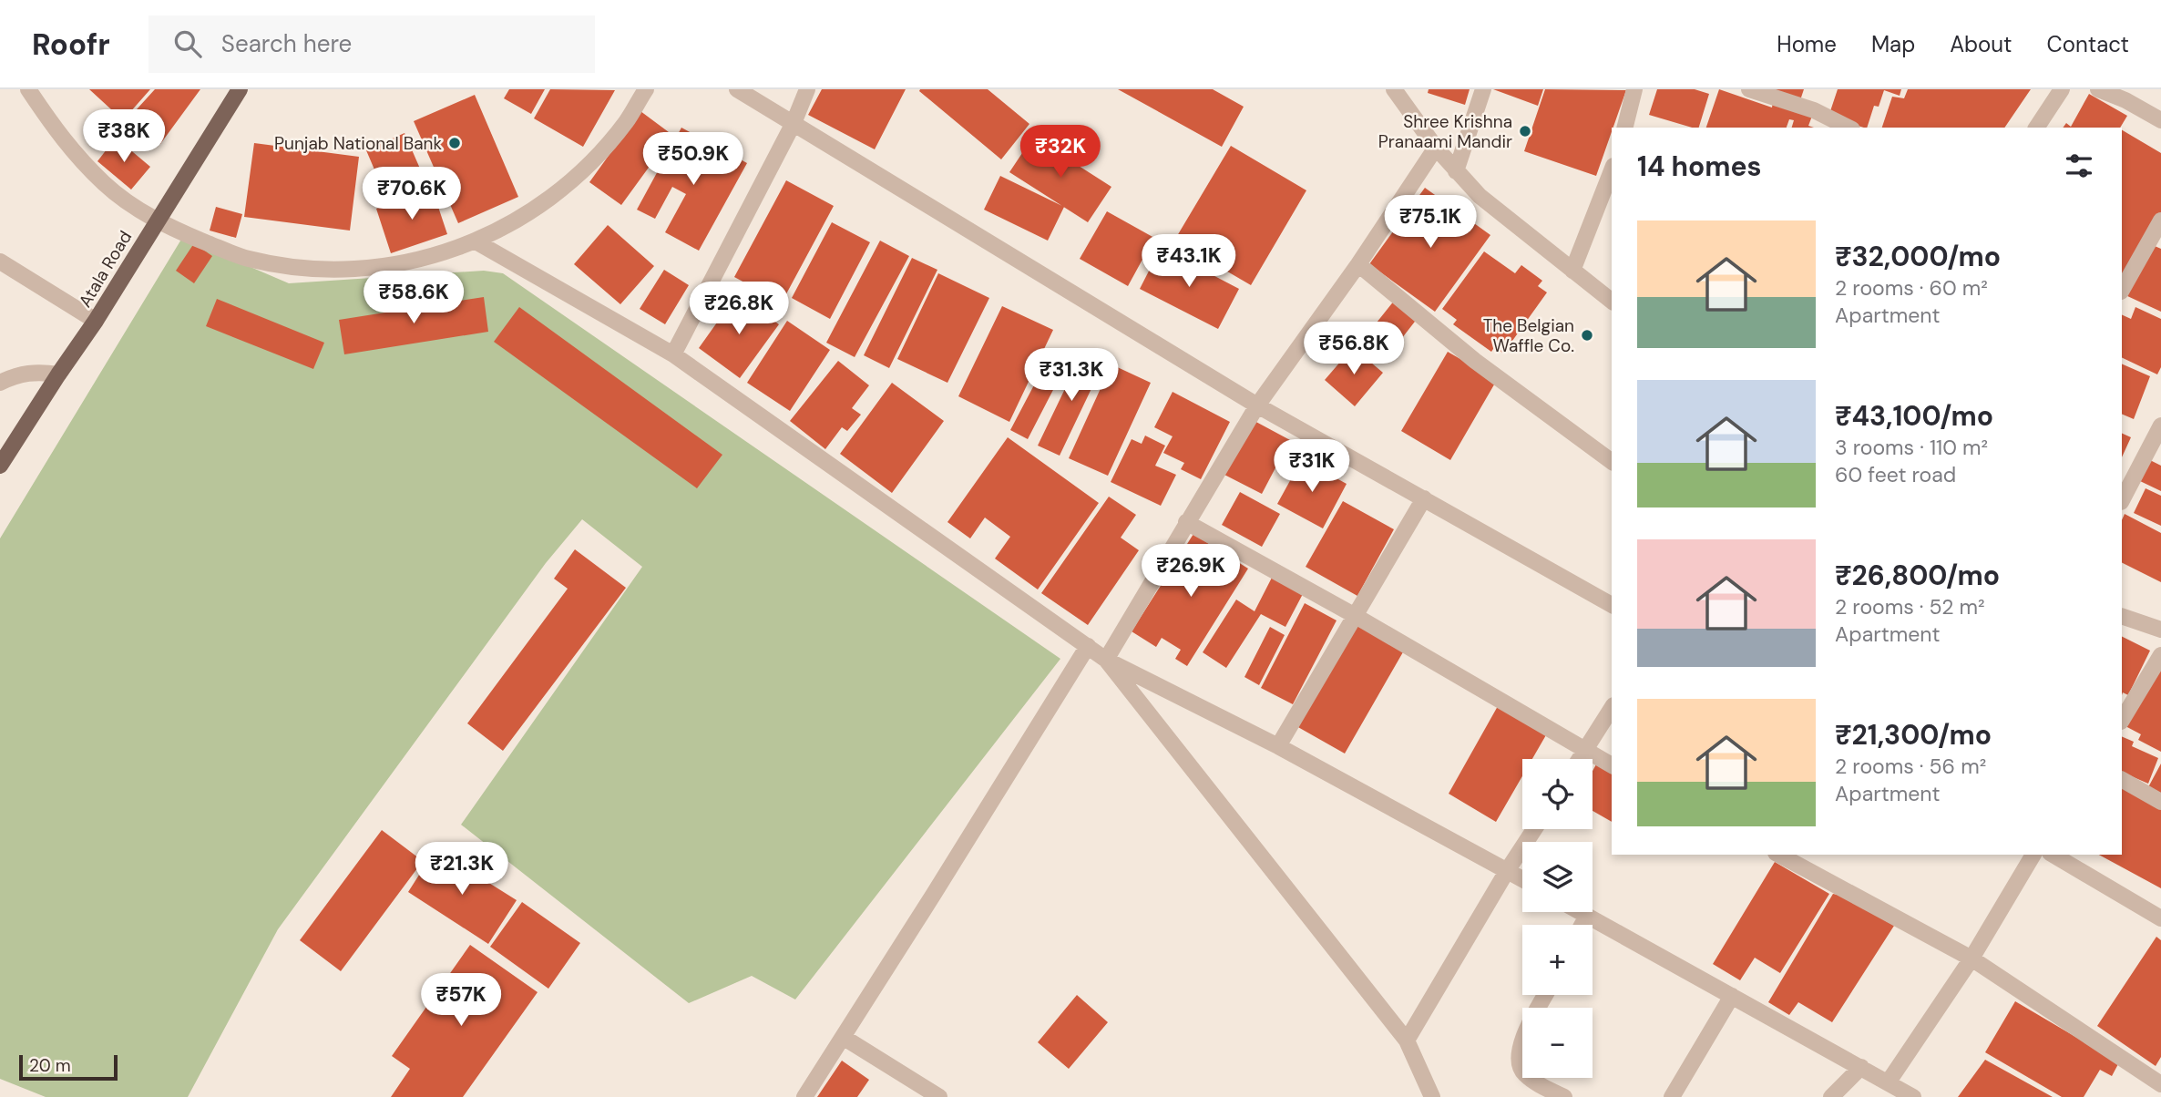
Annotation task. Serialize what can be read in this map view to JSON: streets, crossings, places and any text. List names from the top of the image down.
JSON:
{
  "streets": {
    "main road": ["Atala Road"]
  },
  "places": ["Shree Krishna Pranaami Mandir", "Punjab National Bank", "The Belgian Waffle Co."],
  "scale_bar": "20 m",
  "page": {
    "header": "Roofr",
    "search": "Search here",
    "nav": [
      "Home",
      "Map",
      "About",
      "Contact"
    ],
    "price": [
      "₹38K",
      "₹32K",
      "₹50.9K",
      "₹70.6K",
      "₹75.1K",
      "₹43.1K",
      "₹58.6K",
      "₹26.8K",
      "₹56.8K",
      "₹31.3K",
      "₹31K",
      "₹26.9K",
      "₹21.3K",
      "₹57K"
    ],
    "heading": "14 homes",
    "list": [
      {
        "name": "₹32,000/mo",
        "note": "2 rooms · 60 m² · Apartment"
      },
      {
        "name": "₹43,100/mo",
        "note": "3 rooms · 110 m² · 60 feet road"
      },
      {
        "name": "₹26,800/mo",
        "note": "2 rooms · 52 m² · Apartment"
      },
      {
        "name": "₹21,300/mo",
        "note": "2 rooms · 56 m² · Apartment"
      }
    ],
    "map_buttons": ["+", "−"],
    "scale": "20 m"
  }
}
